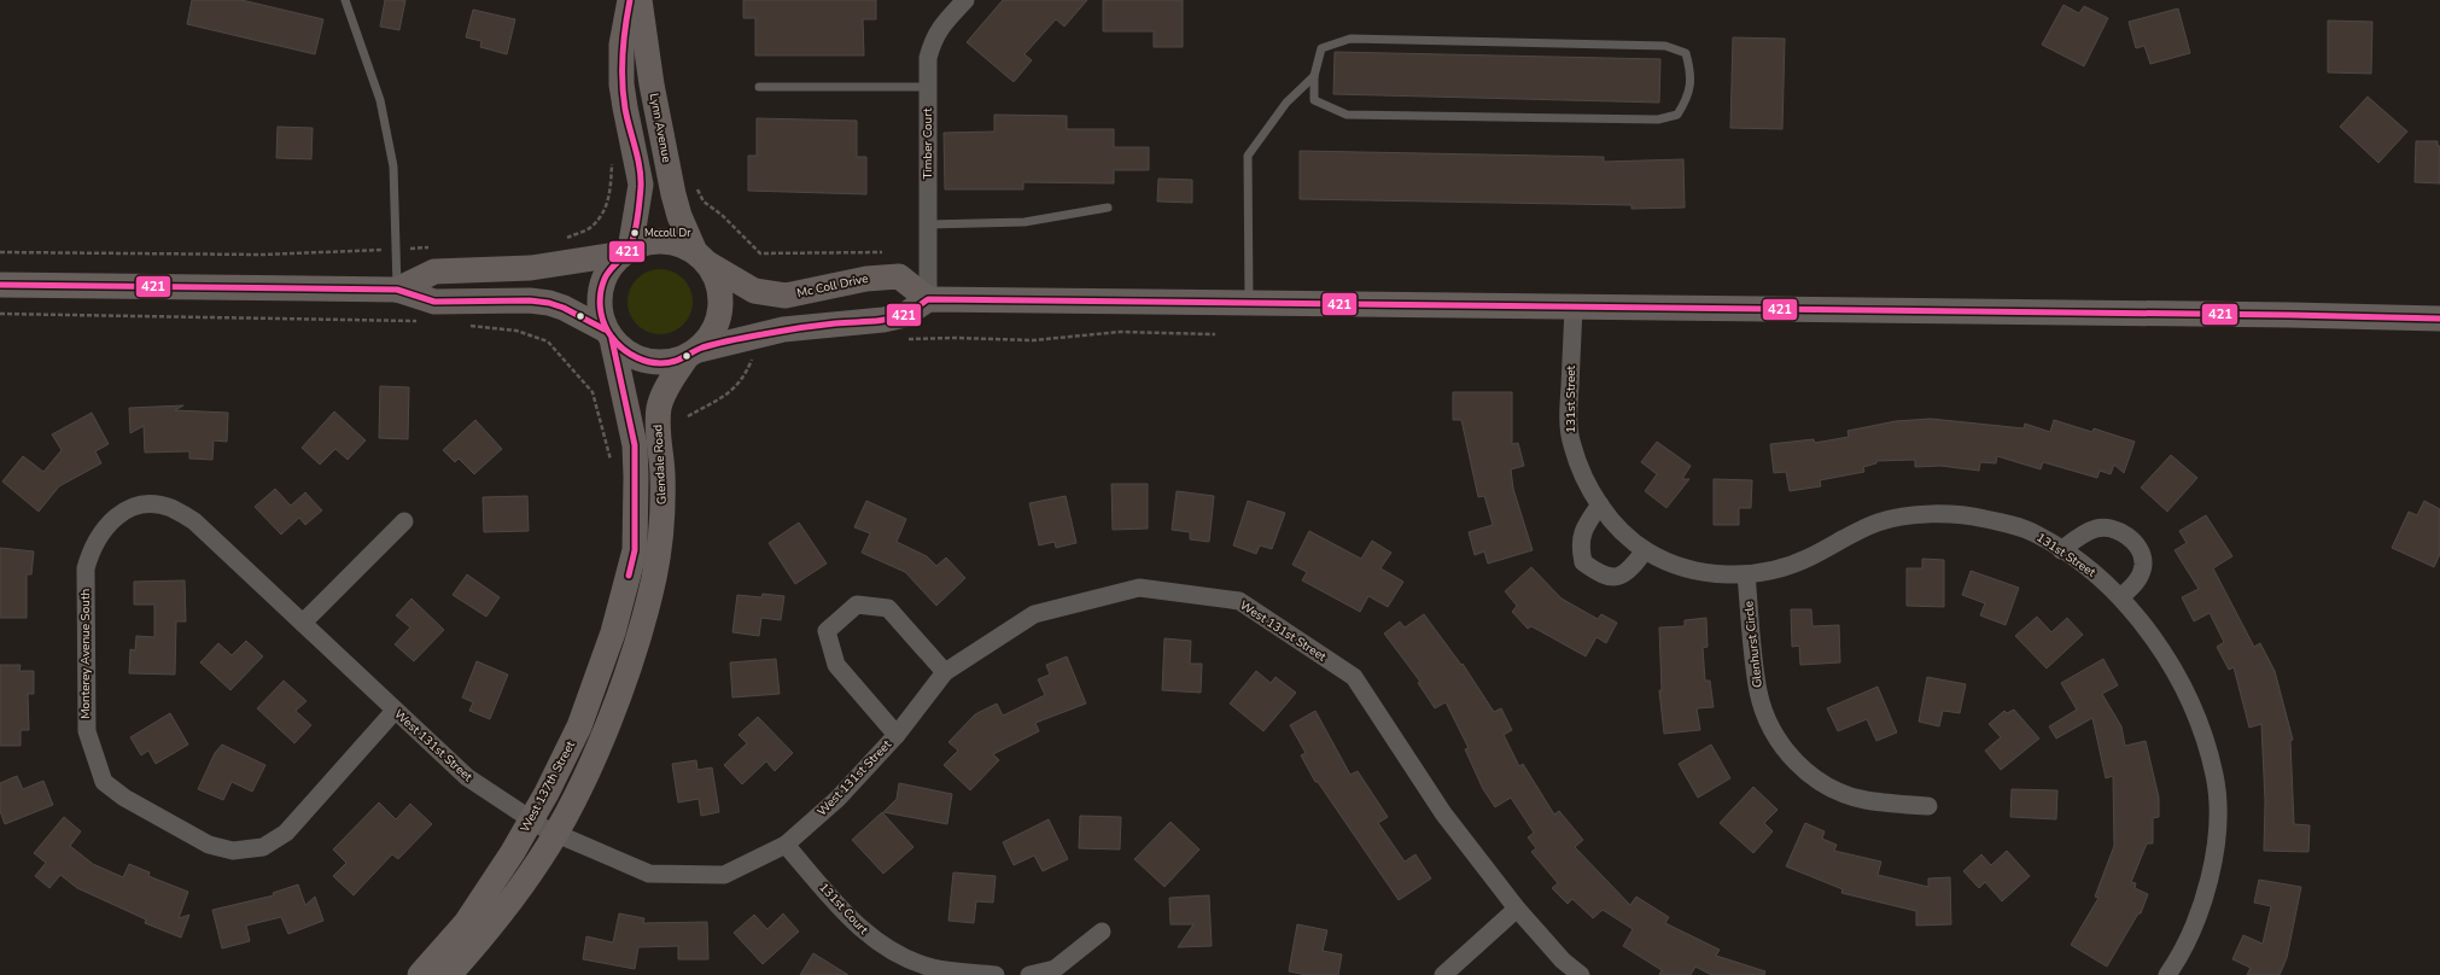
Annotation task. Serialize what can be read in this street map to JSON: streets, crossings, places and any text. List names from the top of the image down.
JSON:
{
  "streets": {
    "main road": [
      "Lynn Avenue",
      "Mc Coll Drive",
      "Glendale Road",
      "West 137th Street"
    ],
    "street": [
      "Timber Court",
      "131st Street",
      "West 131st Street",
      "Glenhurst Circle",
      "Monterey Avenue South",
      "131st Court"
    ]
  },
  "crossings": [
    ["Lynn Avenue", "Mc Coll Drive"],
    ["Lynn Avenue", "Glendale Road"],
    ["Timber Court", "Mc Coll Drive"],
    ["Mc Coll Drive", "Glendale Road"],
    ["131st Street", "Glenhurst Circle"],
    ["Glendale Road", "West 131st Street"],
    ["Glendale Road", "West 137th Street"],
    ["West 131st Street", "Monterey Avenue South"],
    ["West 131st Street", "West 137th Street"],
    ["West 131st Street", "131st Court"]
  ],
  "places": ["Mccoll Dr"],
  "lines": ["transit line 421"]
}
